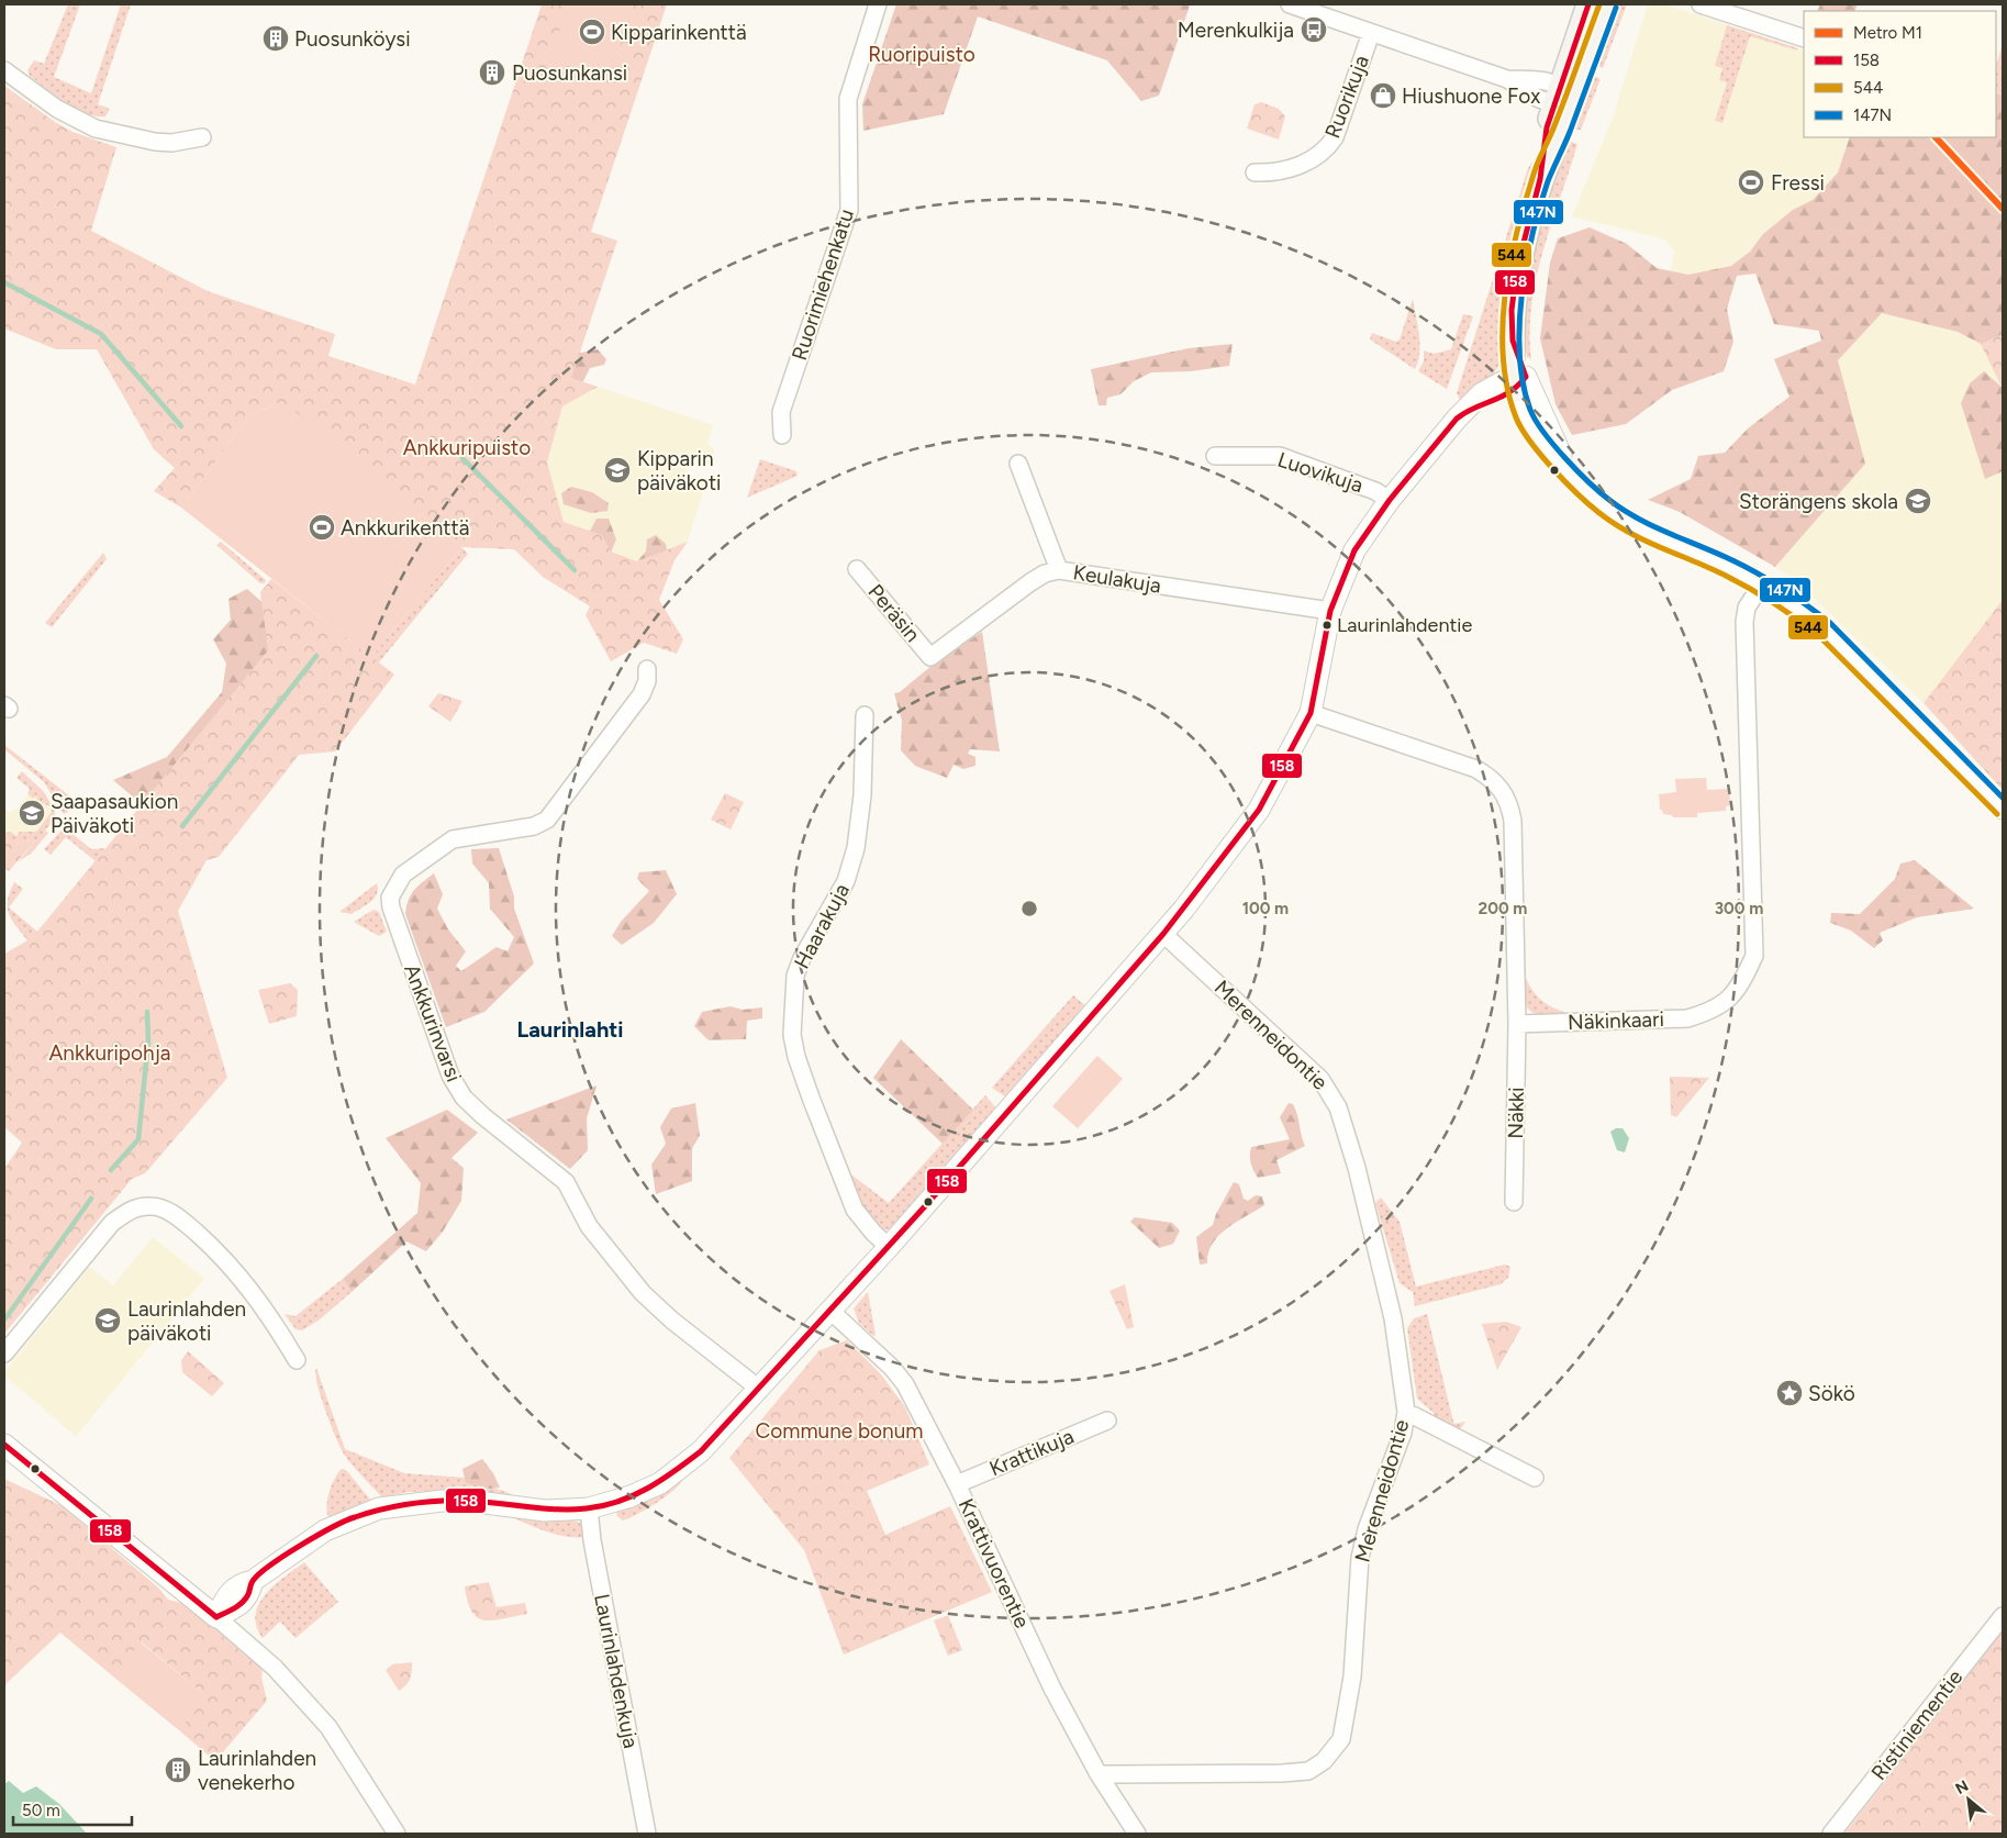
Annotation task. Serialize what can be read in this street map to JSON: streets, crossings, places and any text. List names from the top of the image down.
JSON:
{
  "streets": {
    "street": [
      "Ruorikuja",
      "Ruorimiehenkatu",
      "Luovikuja",
      "Keulakuja",
      "Peräsin",
      "Haarakuja",
      "Näkinkaari",
      "Ankkurinvarsi",
      "Merenneidontie",
      "Näkki",
      "Krattikuja",
      "Krattivuorentie",
      "Laurinlahdenkuja",
      "Ristiniementie"
    ]
  },
  "crossings": [
    ["Keulakuja", "Peräsin"],
    ["Näkinkaari", "Näkki"],
    ["Merenneidontie", "Krattivuorentie"],
    ["Krattikuja", "Krattivuorentie"]
  ],
  "districts": ["Laurinlahti"],
  "parks": [
    "Ruoripuisto",
    "Ankkuripuisto",
    "Ankkuripohja",
    "Commune bonum"
  ],
  "places": {
    "bus stop": ["Merenkulkija"],
    "sports": ["Kipparinkenttä", "Fressi", "Ankkurikenttä"],
    "building": ["Puosunköysi", "Puosunkansi", "Laurinlahden venekerho"],
    "shop": ["Hiushuone Fox"],
    "school or university": [
      "Kipparin päiväkoti",
      "Storängens skola",
      "Saapasaukion Päiväkoti",
      "Laurinlahden päiväkoti"
    ],
    "other": ["Laurinlahdentie"],
    "place": ["Sökö"]
  },
  "lines": [
    "transit line 158",
    "transit line 544",
    "transit line 147N",
    "metro line M1"
  ],
  "legend": [
    "Metro M1",
    "158",
    "544",
    "147N"
  ],
  "scale_bar": "50 m",
  "north": "top left",
  "rings": ["100 m", "200 m", "300 m"]
}
